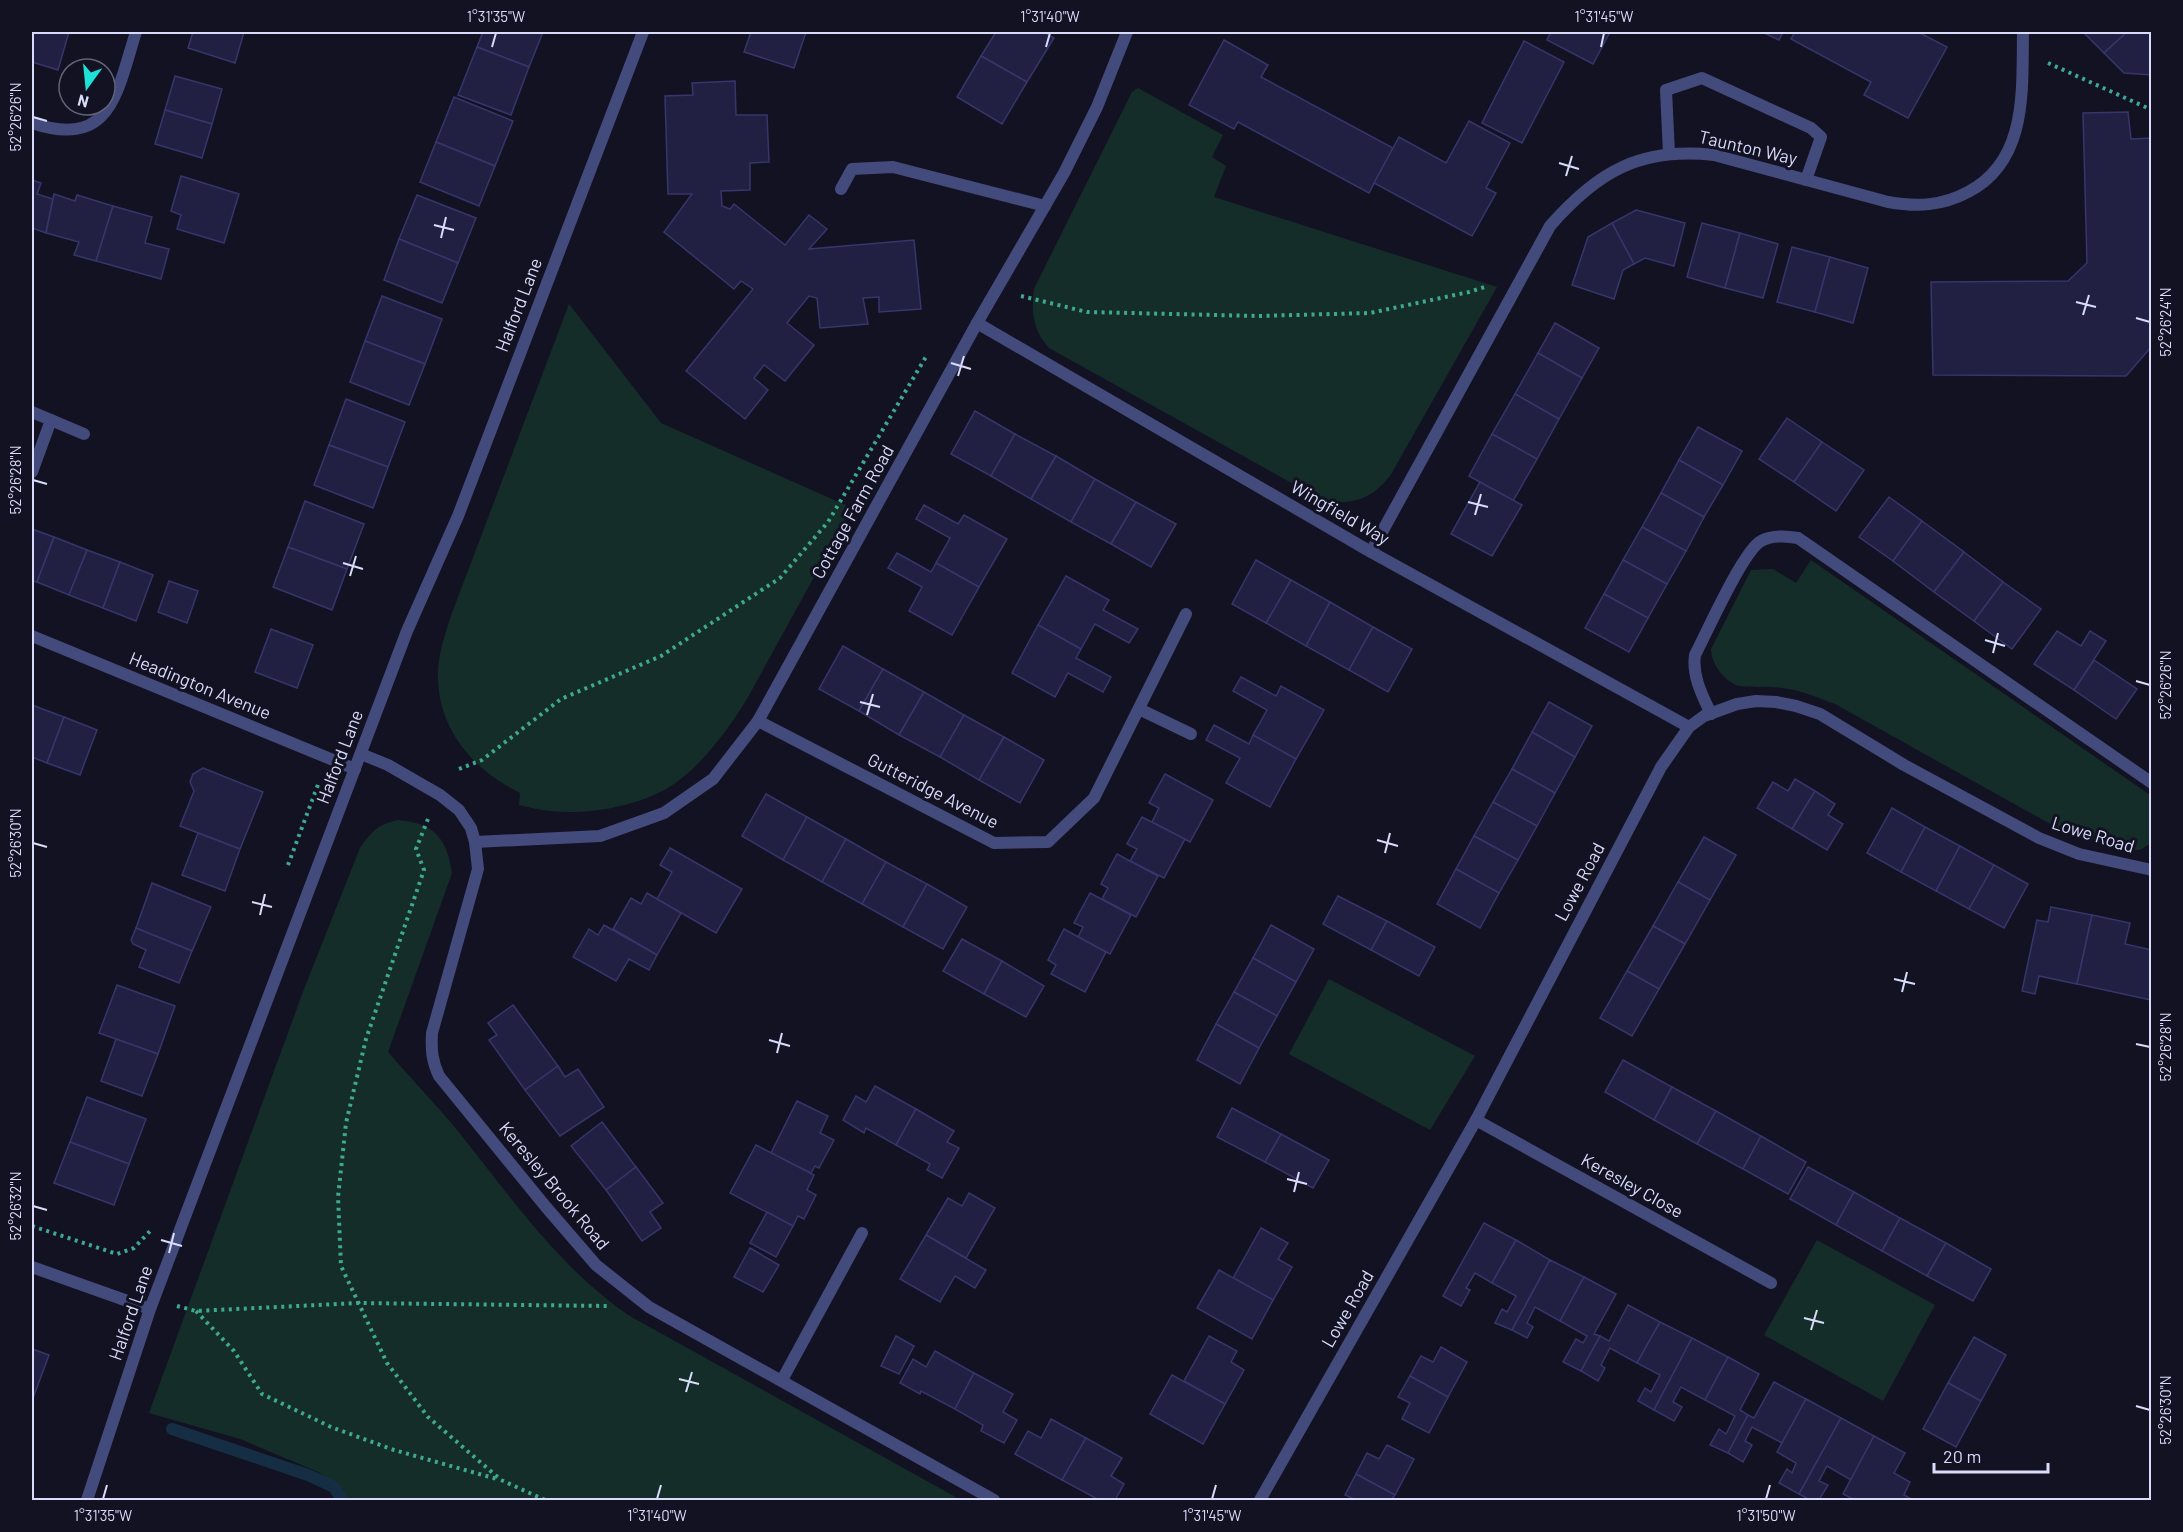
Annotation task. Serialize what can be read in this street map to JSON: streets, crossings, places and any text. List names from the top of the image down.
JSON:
{
  "streets": {
    "street": [
      "Taunton Way",
      "Halford Lane",
      "Cottage Farm Road",
      "Wingfield Way",
      "Headington Avenue",
      "Gutteridge Avenue",
      "Lowe Road",
      "Keresley Brook Road",
      "Keresley Close"
    ]
  },
  "crossings": [
    ["Taunton Way", "Wingfield Way"],
    ["Halford Lane", "Headington Avenue"],
    ["Halford Lane", "Keresley Brook Road"],
    ["Cottage Farm Road", "Wingfield Way"],
    ["Cottage Farm Road", "Gutteridge Avenue"],
    ["Cottage Farm Road", "Keresley Brook Road"],
    ["Wingfield Way", "Lowe Road"],
    ["Lowe Road", "Keresley Close"]
  ],
  "scale_bar": "20 m",
  "north": "bottom",
  "coordinates": [
    "1°31'35\"W",
    "1°31'40\"W",
    "1°31'45\"W",
    "52°26'26\"N",
    "52°26'24\"N",
    "52°26'28\"N",
    "52°26'30\"N",
    "52°26'32\"N",
    "1°31'50\"W"
  ]
}
